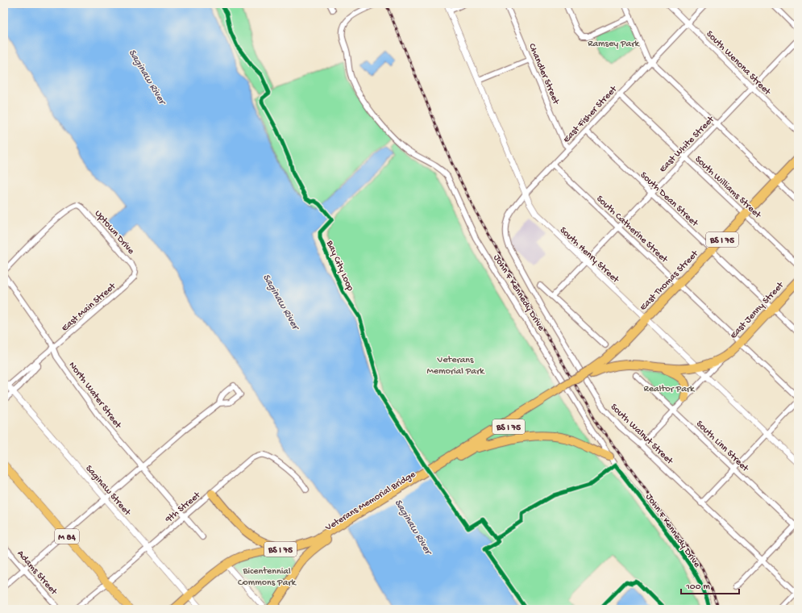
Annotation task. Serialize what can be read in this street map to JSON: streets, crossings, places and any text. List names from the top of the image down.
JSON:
{
  "streets": {
    "highway": [
      "BS I 75",
      "East Thomas Street",
      "East Jenny Street",
      "Veterans Memorial Bridge"
    ],
    "main road": ["M 84"],
    "street": [
      "South Wenona Street",
      "Chandler Street",
      "East Fisher Street",
      "East White Street",
      "South Williams Street",
      "South Dean Street",
      "South Catherine Street",
      "Uptown Drive",
      "South Henry Street",
      "John F Kennedy Drive",
      "East Main Street",
      "North Water Street",
      "South Walnut Street",
      "South Linn Street",
      "Saginaw Street",
      "9th Street",
      "Adams Street"
    ],
    "cycle path": ["Bay City Loop"]
  },
  "crossings": [
    ["South Wenona Street", "East Fisher Street"],
    ["South Wenona Street", "East White Street"],
    ["Chandler Street", "East Fisher Street"],
    ["East Fisher Street", "South Williams Street"],
    ["East Fisher Street", "South Dean Street"],
    ["East Fisher Street", "South Catherine Street"],
    ["East Fisher Street", "South Henry Street"],
    ["East Fisher Street", "South Walnut Street"],
    ["East White Street", "South Williams Street"],
    ["East White Street", "South Dean Street"],
    ["East White Street", "South Catherine Street"],
    ["East White Street", "South Henry Street"],
    ["South Williams Street", "East Thomas Street"],
    ["South Dean Street", "East Thomas Street"],
    ["South Dean Street", "East Jenny Street"],
    ["South Catherine Street", "East Thomas Street"],
    ["South Catherine Street", "East Jenny Street"],
    ["Uptown Drive", "East Main Street"],
    ["BS I 75", "Saginaw Street"],
    ["BS I 75", "Veterans Memorial Bridge"],
    ["South Henry Street", "East Thomas Street"],
    ["South Henry Street", "East Jenny Street"],
    ["South Henry Street", "Veterans Memorial Bridge"],
    ["East Thomas Street", "Veterans Memorial Bridge"],
    ["East Main Street", "North Water Street"],
    ["East Main Street", "Saginaw Street"],
    ["East Jenny Street", "South Walnut Street"],
    ["East Jenny Street", "South Linn Street"],
    ["East Jenny Street", "Veterans Memorial Bridge"],
    ["North Water Street", "9th Street"],
    ["Saginaw Street", "9th Street"],
    ["9th Street", "M 84"]
  ],
  "water": ["Saginaw River"],
  "parks": [
    "Ramsey Park",
    "Veterans Memorial Park",
    "Realtor Park",
    "Bicentennial Commons Park"
  ],
  "scale_bar": "100 m"
}
